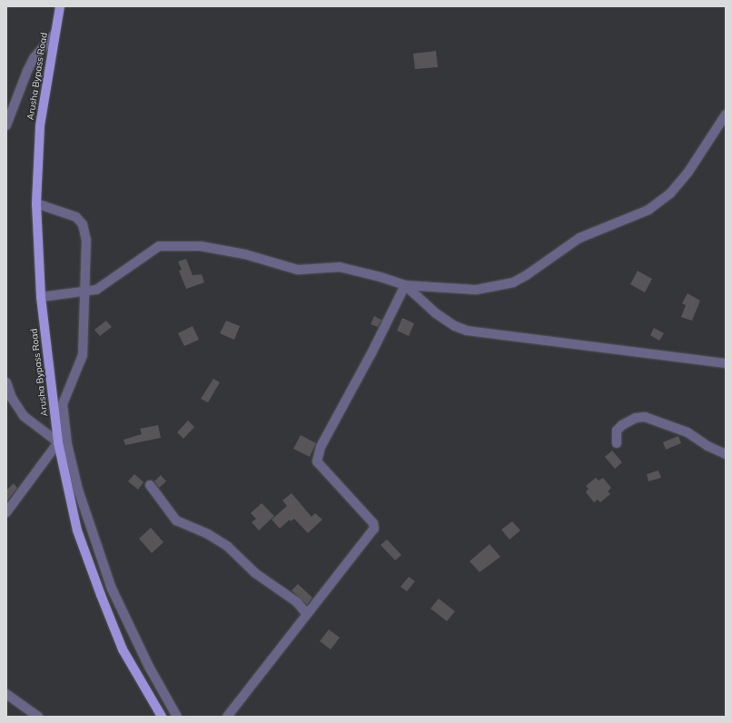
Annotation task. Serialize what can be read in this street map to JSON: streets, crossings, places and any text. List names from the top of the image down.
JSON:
{
  "streets": {
    "main road": ["Arusha Bypass Road"]
  }
}
